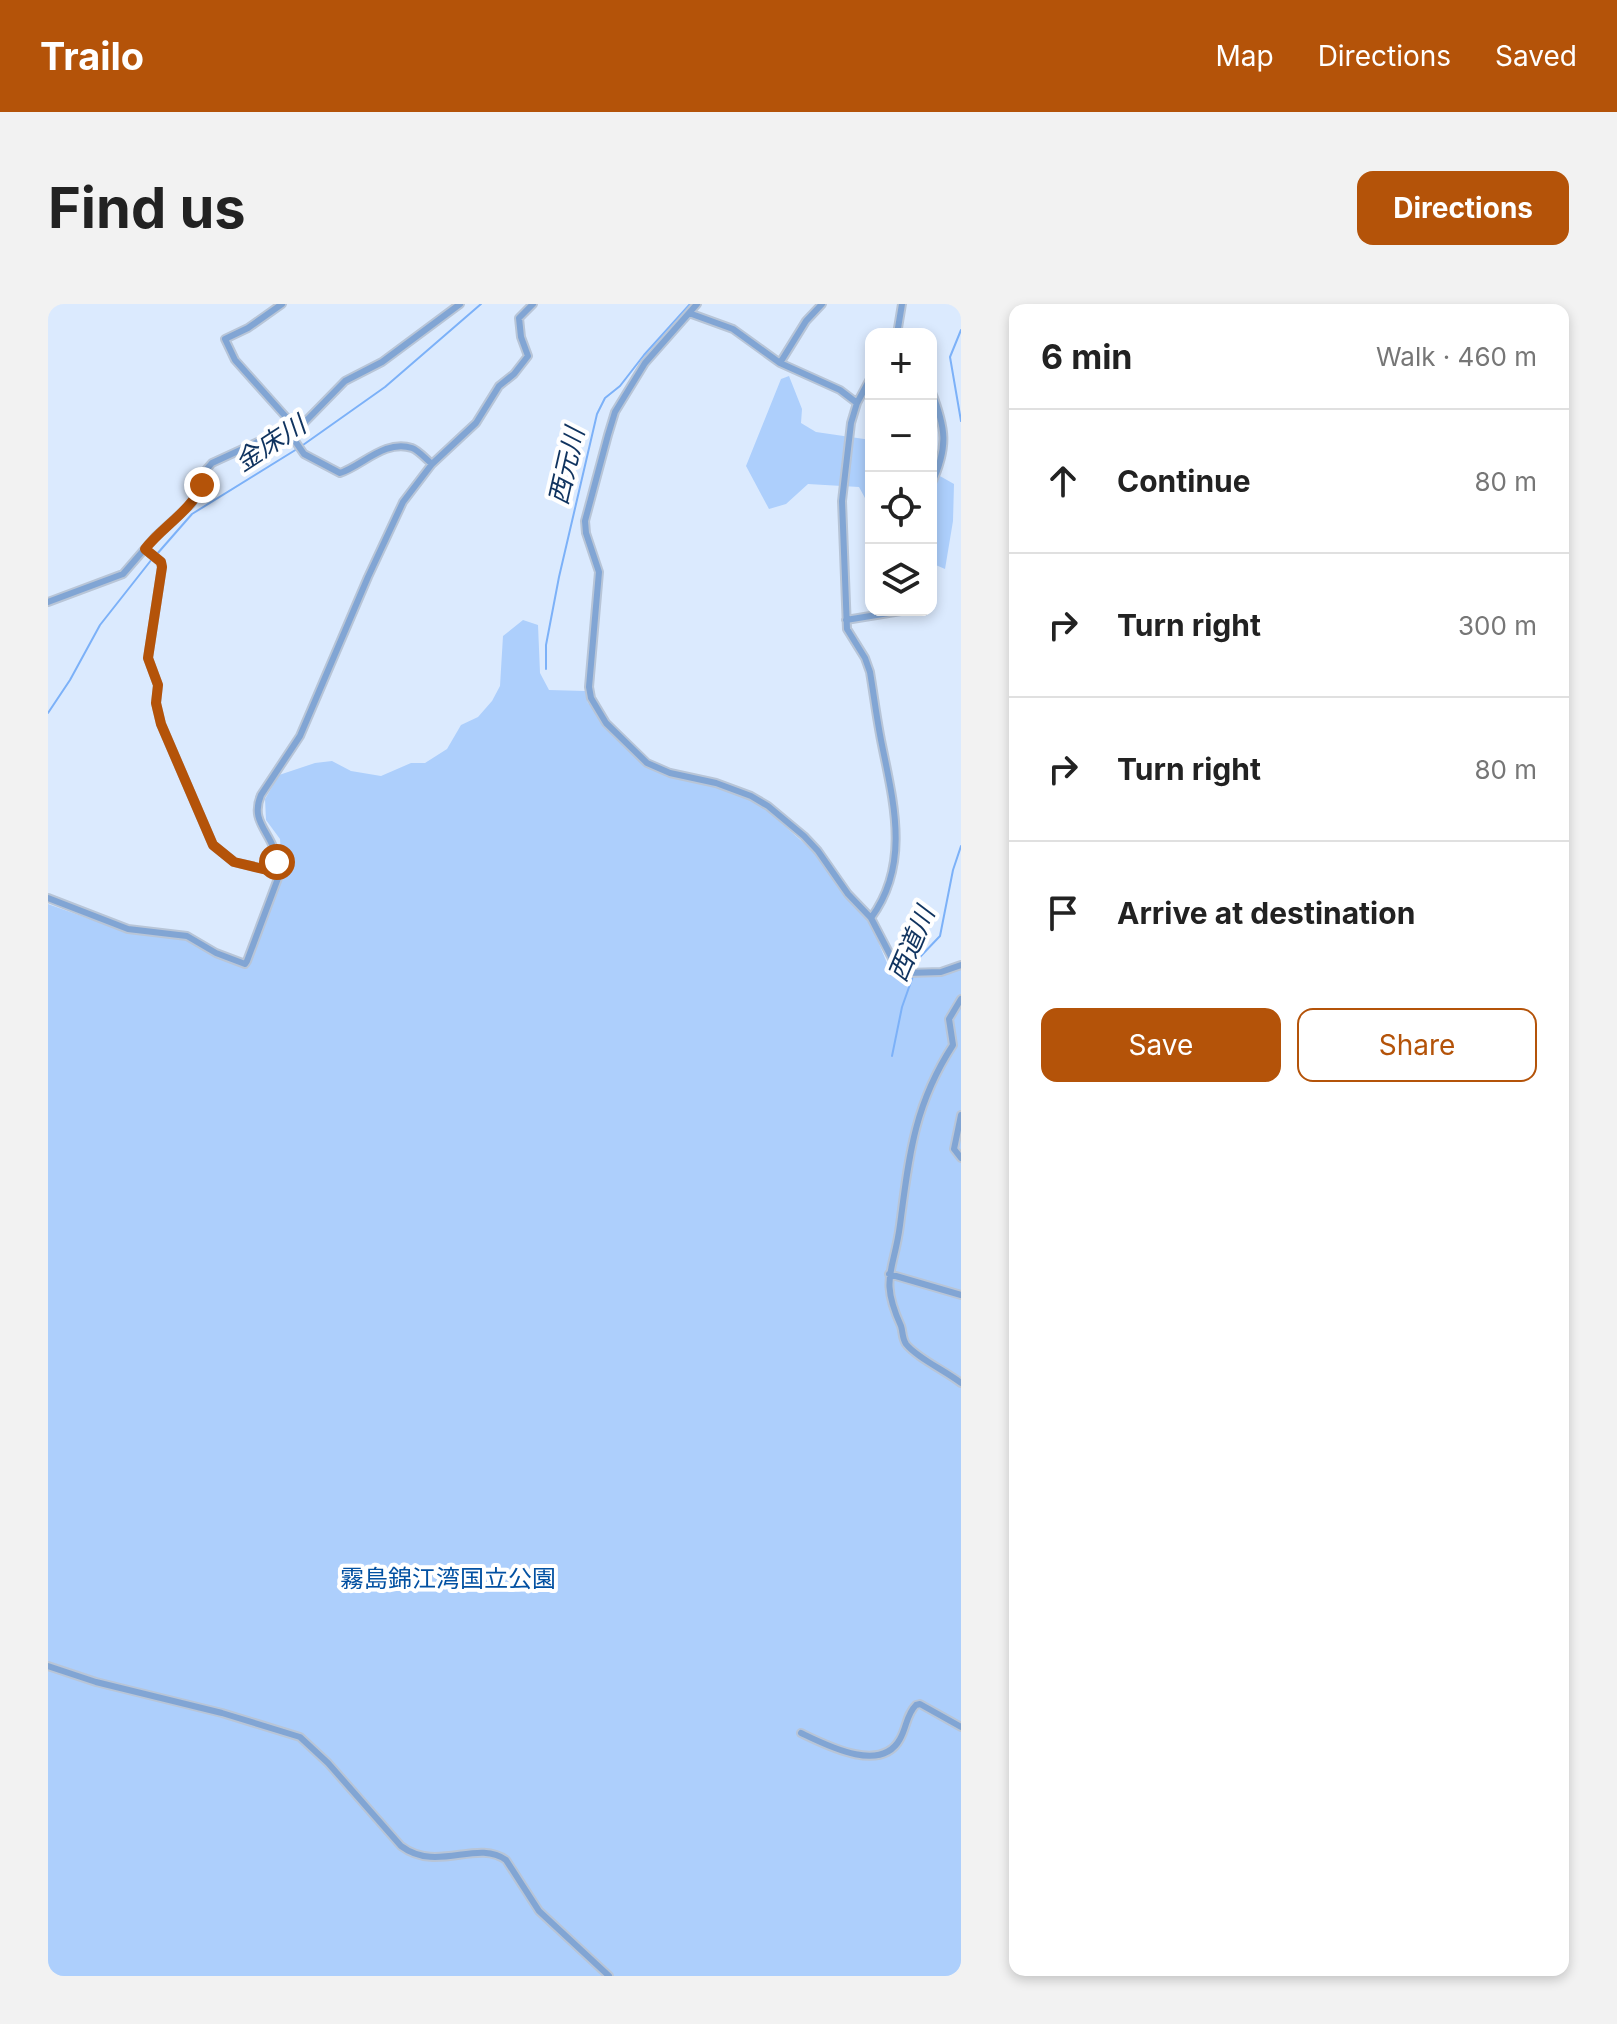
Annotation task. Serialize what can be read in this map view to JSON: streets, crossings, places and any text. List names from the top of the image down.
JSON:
{
  "water": ["金床川", "西元川", "西道川"],
  "parks": ["霧島錦江湾国立公園"],
  "page": {
    "header": "Trailo",
    "nav": ["Map", "Directions", "Saved"],
    "buttons": [
      "Directions",
      ["Save", "Share"]
    ],
    "title": "Find us",
    "heading": ["6 min", "Walk · 460 m"],
    "map_buttons": ["+", "−"],
    "list": [
      ["Continue", "80 m"],
      ["Turn right", "300 m"],
      ["Turn right", "80 m"],
      "Arrive at destination"
    ]
  }
}
